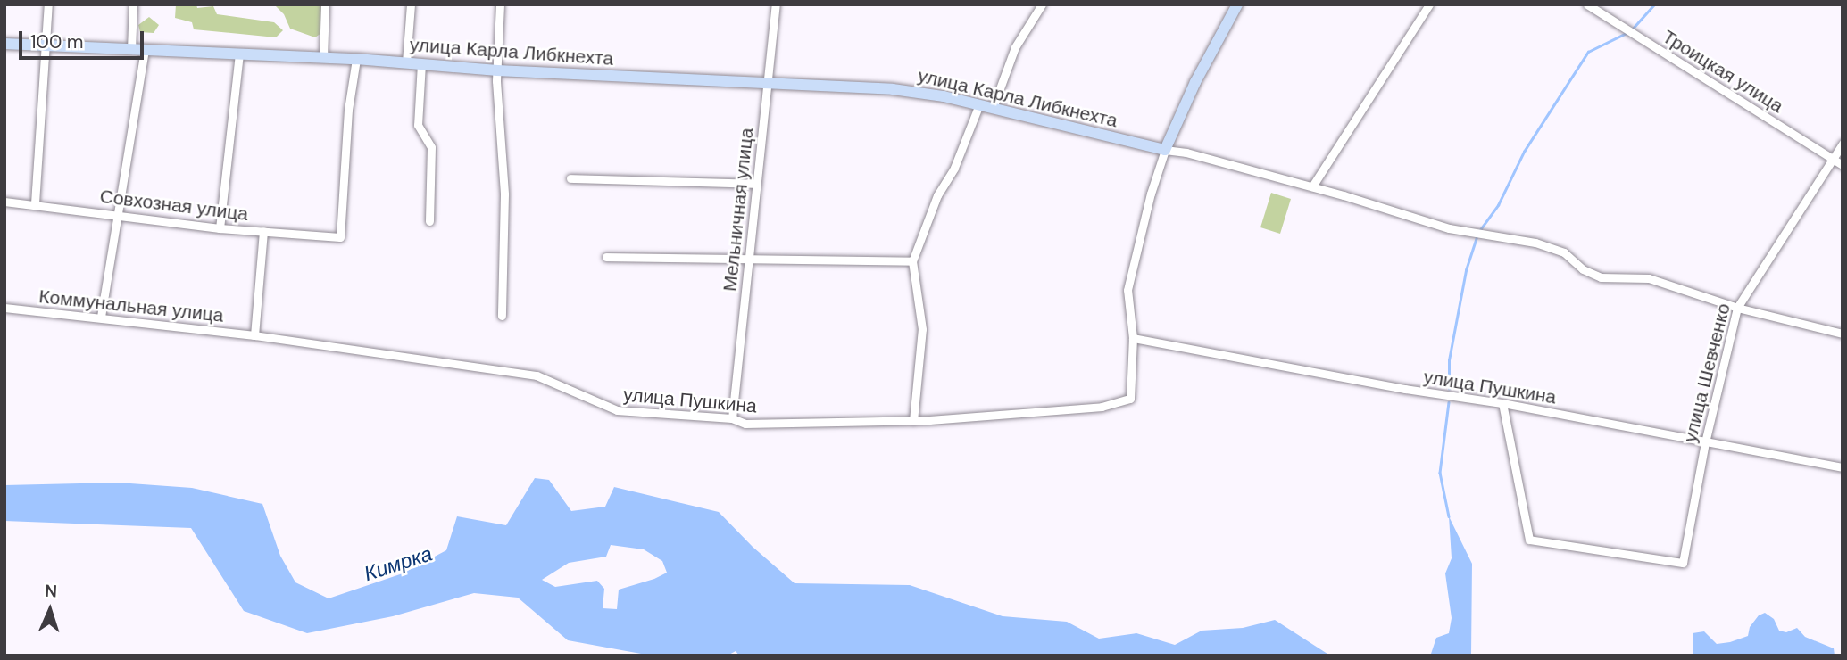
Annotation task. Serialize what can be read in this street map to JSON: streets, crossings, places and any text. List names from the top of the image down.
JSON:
{
  "streets": {
    "street": [
      "улица Карла Либкнехта",
      "Троицкая улица",
      "Совхозная улица",
      "Мельничная улица",
      "Коммунальная улица",
      "улица Шевченко",
      "улица Пушкина"
    ]
  },
  "crossings": [
    ["улица Карла Либкнехта", "Совхозная улица"],
    ["улица Карла Либкнехта", "Мельничная улица"],
    ["улица Карла Либкнехта", "улица Шевченко"],
    ["Троицкая улица", "улица Шевченко"],
    ["Мельничная улица", "улица Пушкина"],
    ["Коммунальная улица", "улица Пушкина"],
    ["улица Шевченко", "улица Пушкина"]
  ],
  "water": ["Кимрка"],
  "scale_bar": "100 m",
  "north": "top"
}
